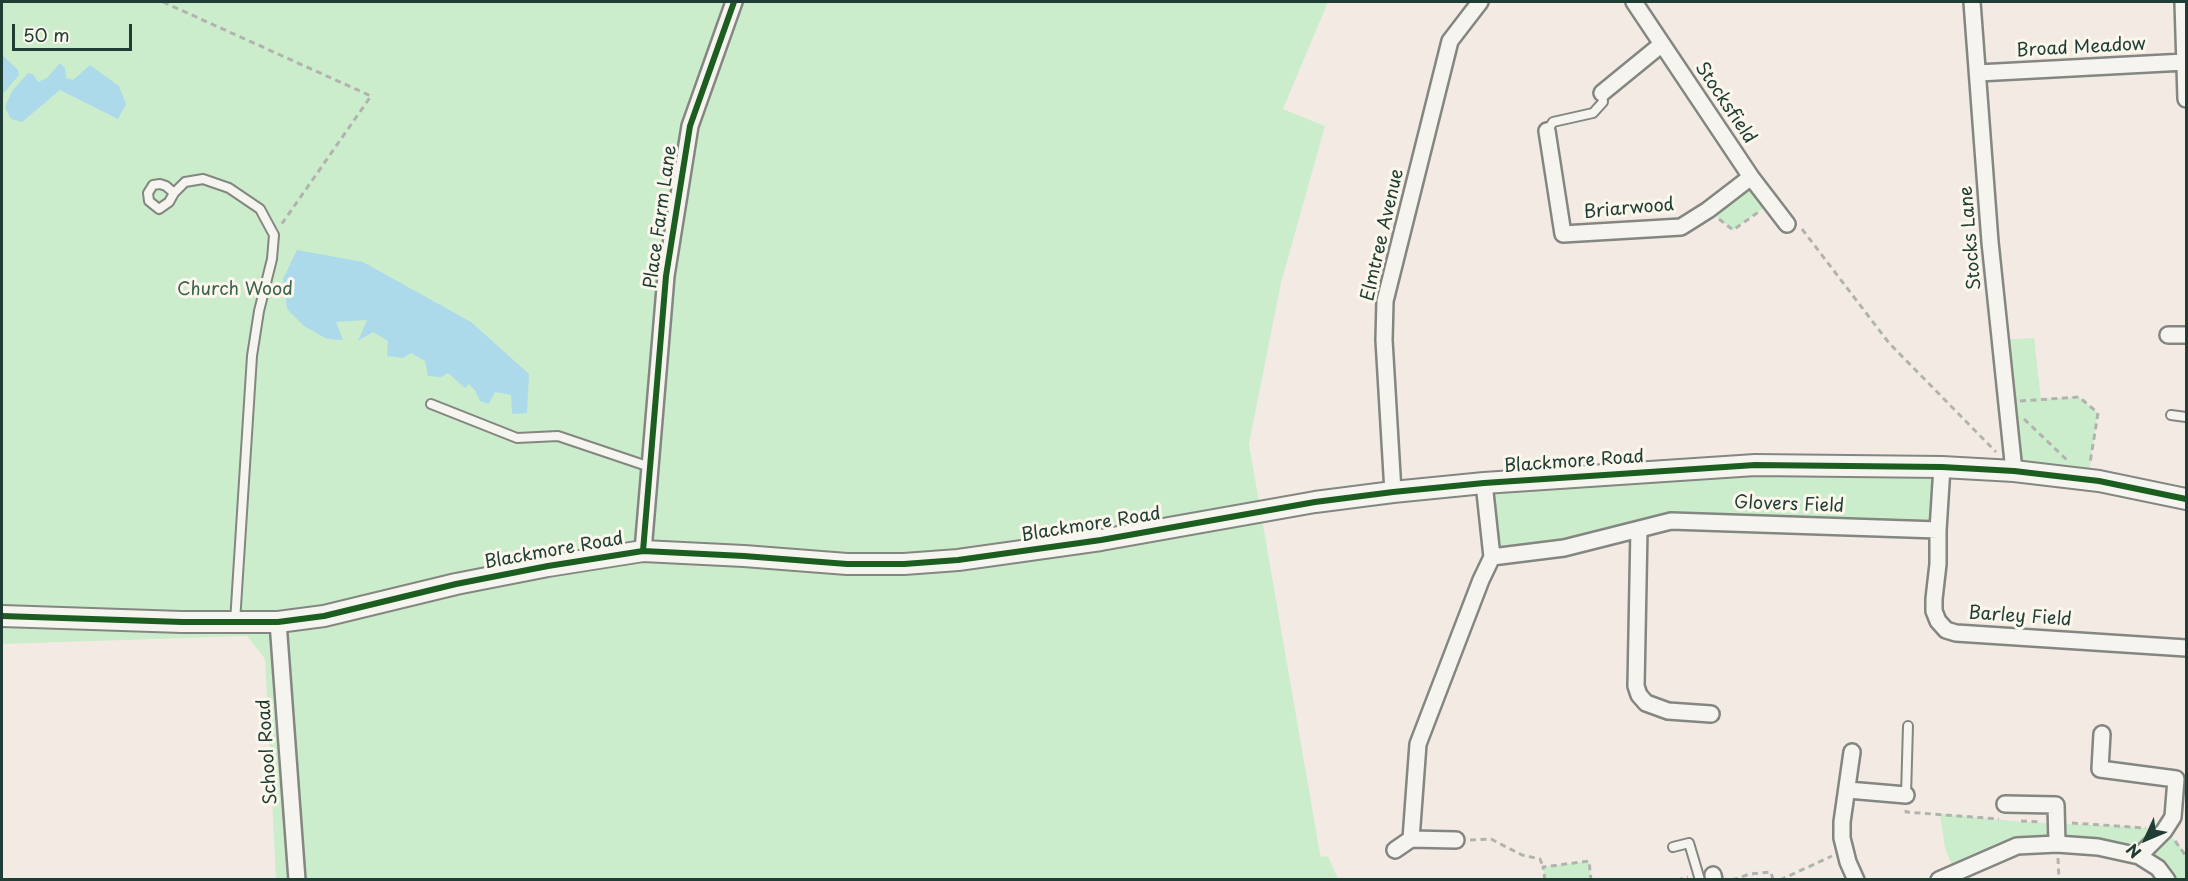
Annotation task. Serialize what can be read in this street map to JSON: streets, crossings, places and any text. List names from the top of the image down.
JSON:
{
  "streets": {
    "street": [
      "Broad Meadow",
      "Stocksfield",
      "Briarwood",
      "Place Farm Lane",
      "Elmtree Avenue",
      "Stocks Lane",
      "Blackmore Road",
      "Glovers Field",
      "Barley Field",
      "School Road"
    ]
  },
  "crossings": [
    ["Broad Meadow", "Stocks Lane"],
    ["Stocksfield", "Briarwood"],
    ["Place Farm Lane", "Blackmore Road"],
    ["Elmtree Avenue", "Blackmore Road"],
    ["Stocks Lane", "Blackmore Road"],
    ["Blackmore Road", "Barley Field"],
    ["Blackmore Road", "School Road"],
    ["Glovers Field", "Barley Field"]
  ],
  "parks": ["Church Wood"],
  "scale_bar": "50 m",
  "north": "bottom left"
}
